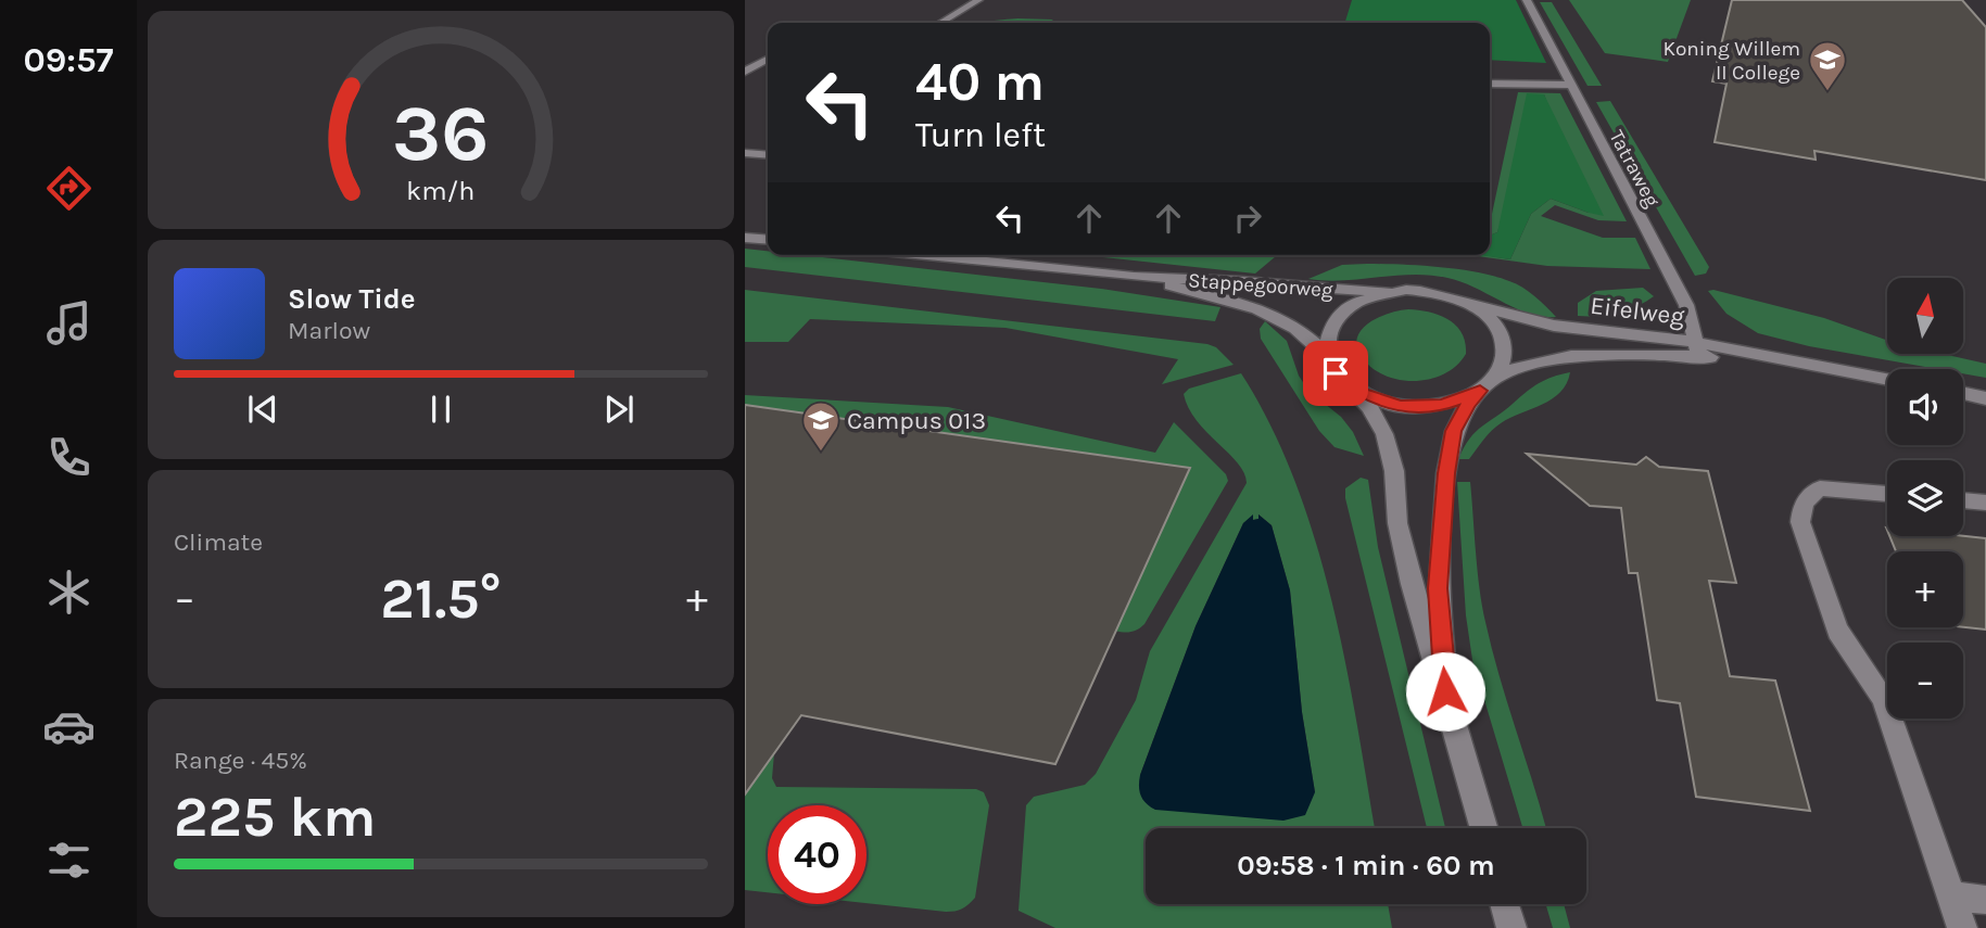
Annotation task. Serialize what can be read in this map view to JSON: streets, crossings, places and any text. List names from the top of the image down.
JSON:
{
  "streets": {
    "street": ["Tatraweg", "Stappegoorweg", "Eifelweg"]
  },
  "crossings": [
    ["Tatraweg", "Eifelweg"],
    ["Stappegoorweg", "Eifelweg"]
  ],
  "places": {
    "school or university": ["Koning Willem II College", "Campus 013"]
  },
  "north": "top",
  "page": {
    "tabs": "09:57",
    "turn": ["40 m", "Turn left"],
    "song": ["Slow Tide", "Marlow"],
    "map_buttons": ["+", "−"],
    "tile": [
      "Climate",
      ["Range · 45%", "225 km"]
    ],
    "heat": ["−", "21.5°", "+"],
    "limit": "40",
    "trip": "09:58 · 1 min · 60 m",
    "gauge": ["36", "km/h"]
  }
}
